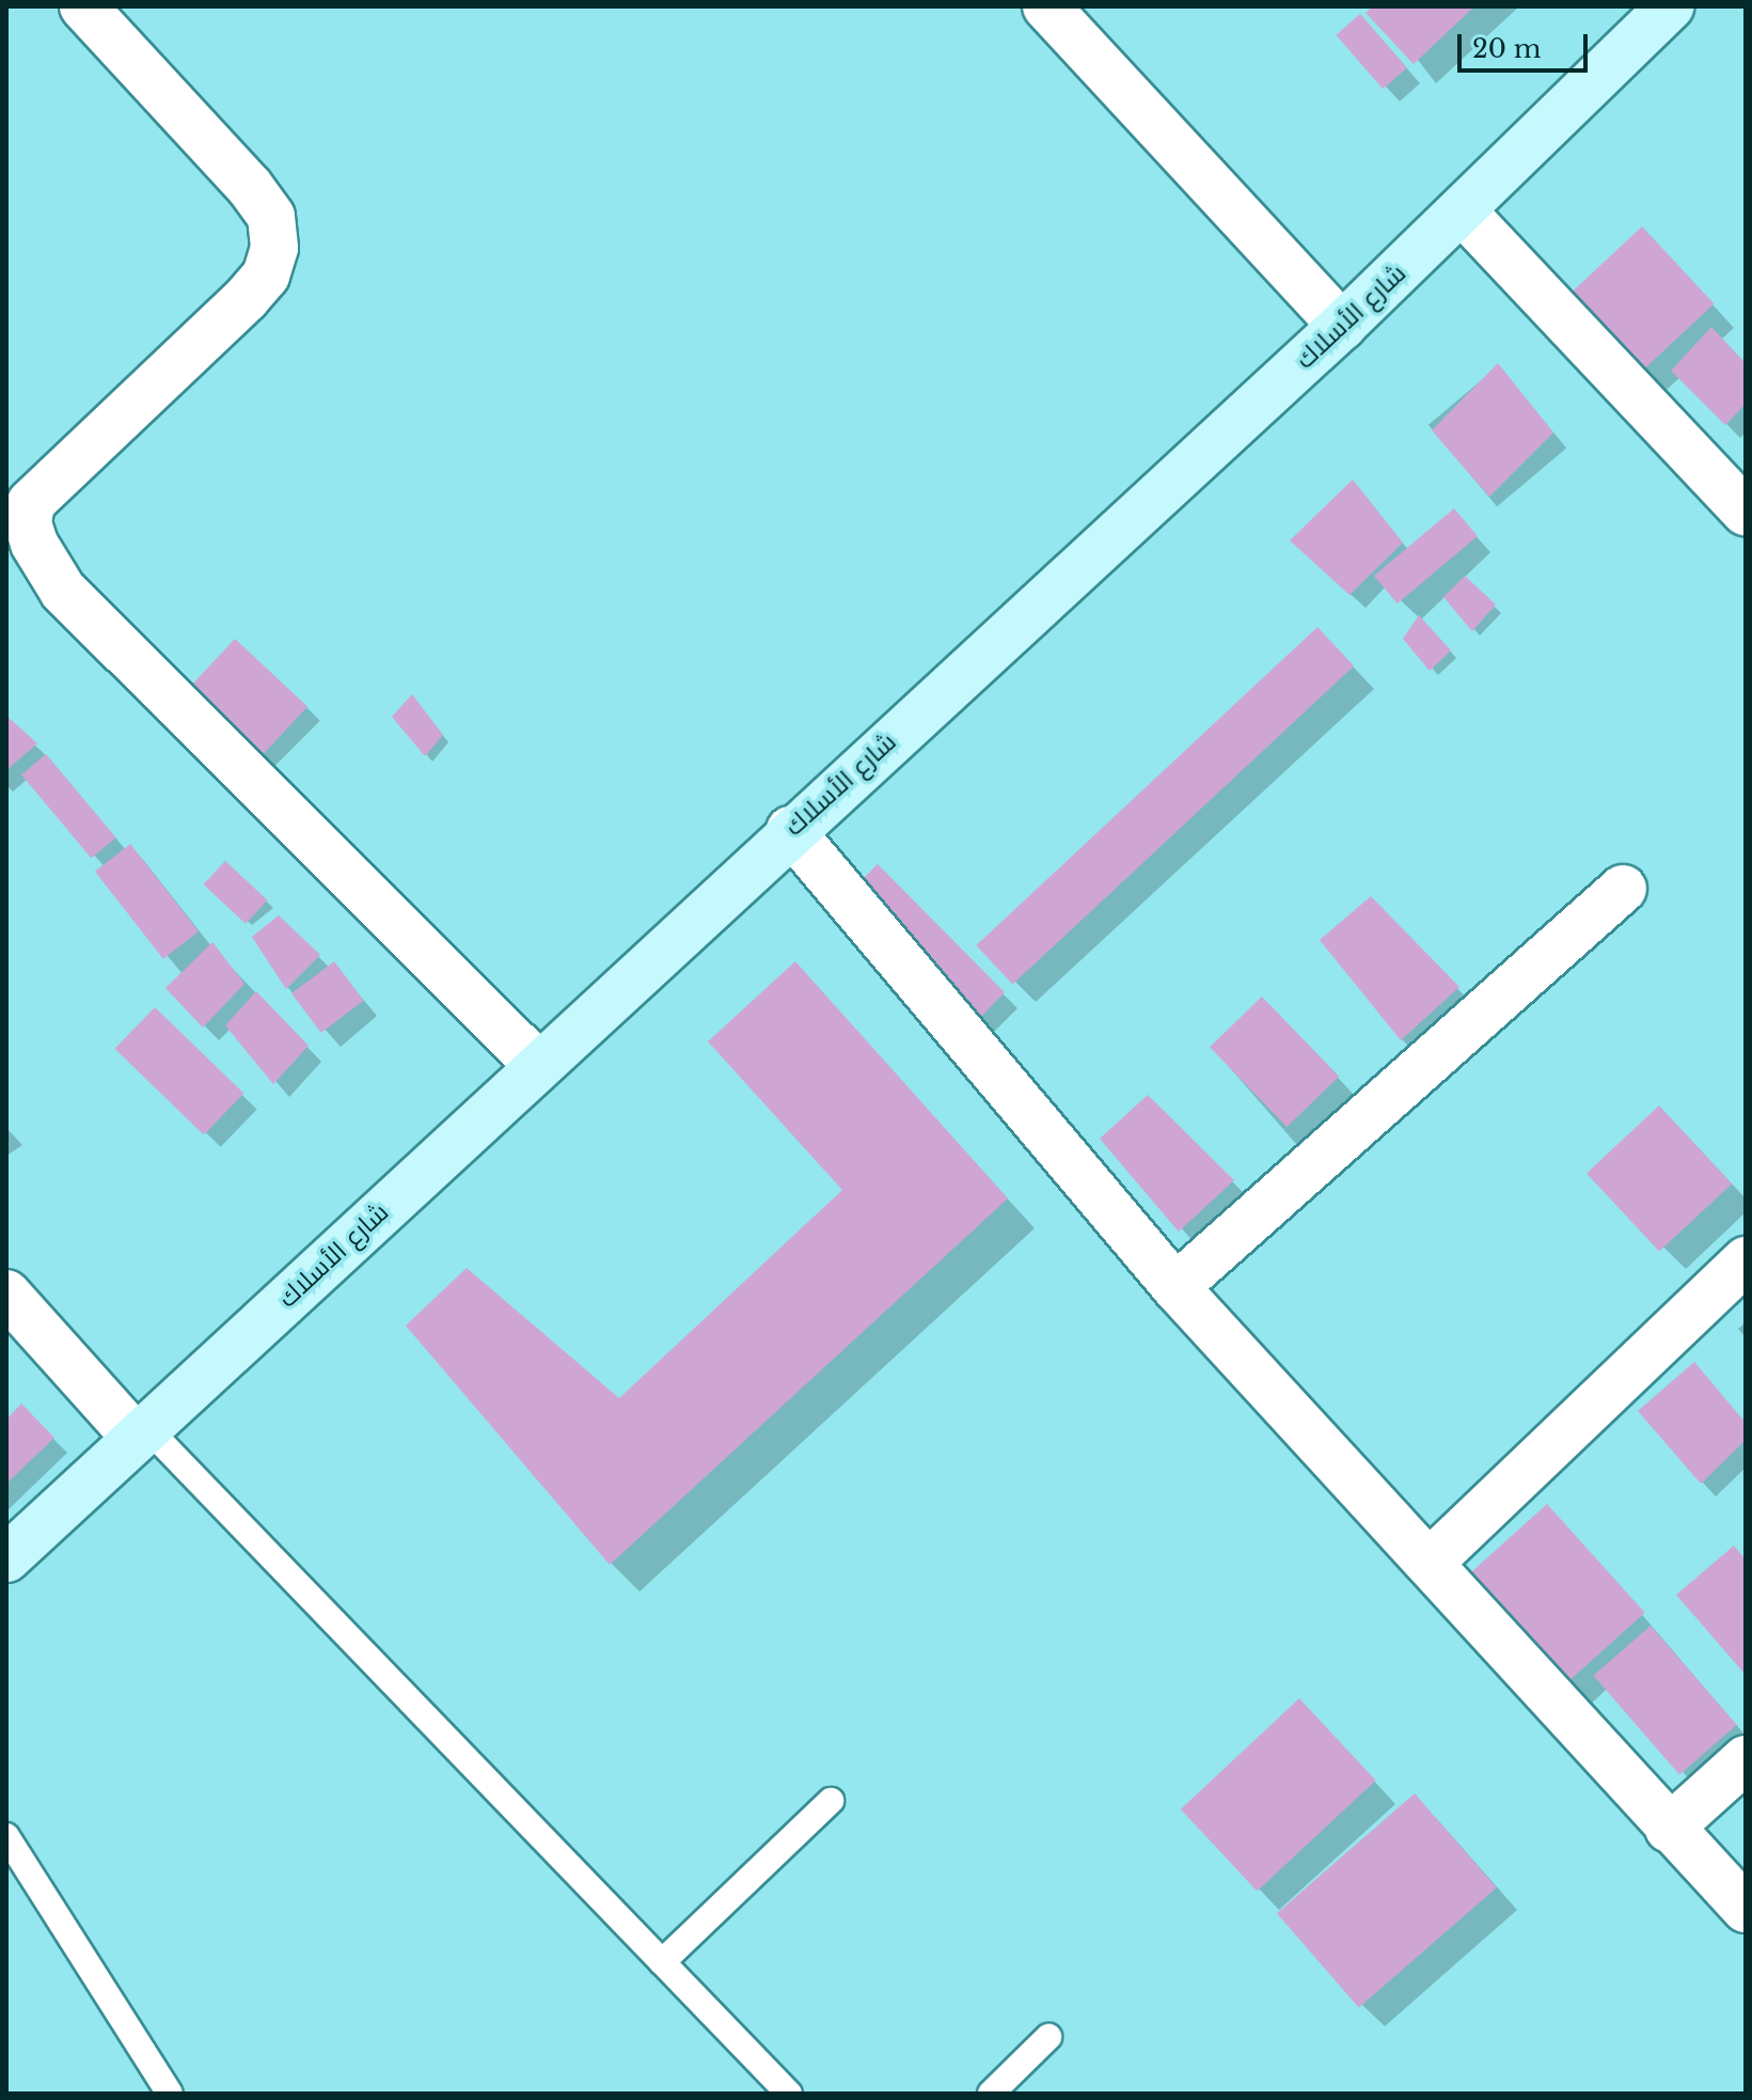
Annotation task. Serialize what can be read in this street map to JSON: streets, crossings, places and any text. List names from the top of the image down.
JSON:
{
  "streets": {
    "street": ["شارع الأسلاك"]
  },
  "scale_bar": "20 m"
}
